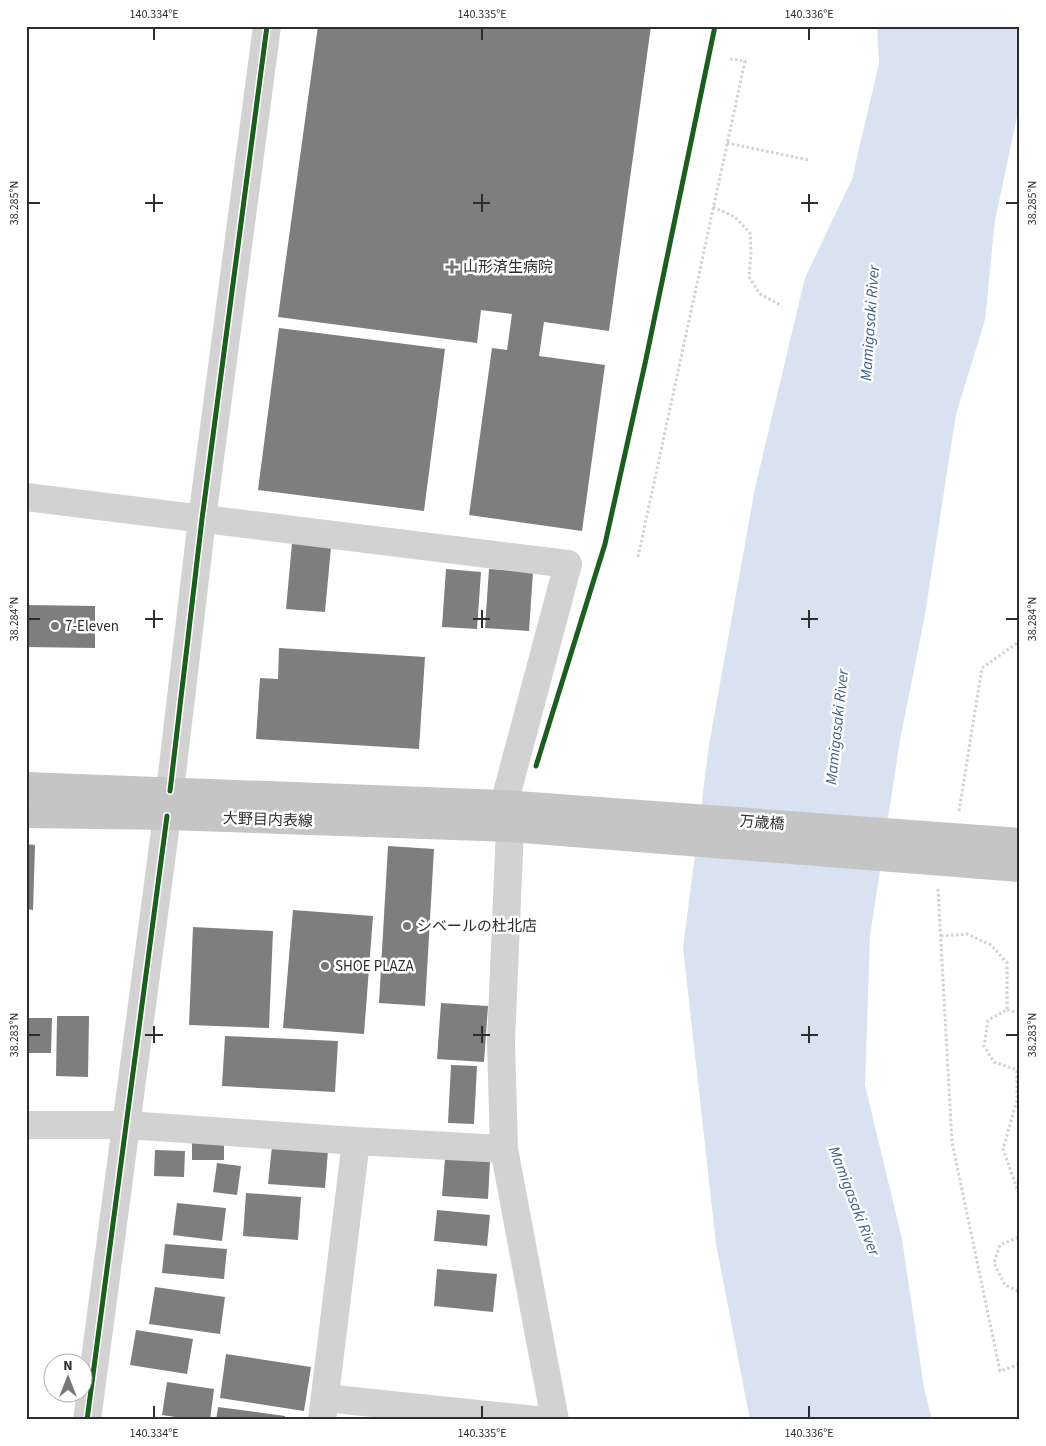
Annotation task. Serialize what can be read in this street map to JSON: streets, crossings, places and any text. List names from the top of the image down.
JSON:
{
  "streets": {
    "main road": ["大野目内表線", "万歳橋"]
  },
  "crossings": [
    ["大野目内表線", "万歳橋"]
  ],
  "water": ["Mamigasaki River"],
  "places": {
    "health": ["山形済生病院"],
    "other": ["7-Eleven", "シベールの杜北店", "SHOE PLAZA"]
  },
  "north": "top",
  "coordinates": [
    "140.334°E",
    "140.335°E",
    "140.336°E",
    "38.285°N",
    "38.284°N",
    "38.283°N"
  ]
}
